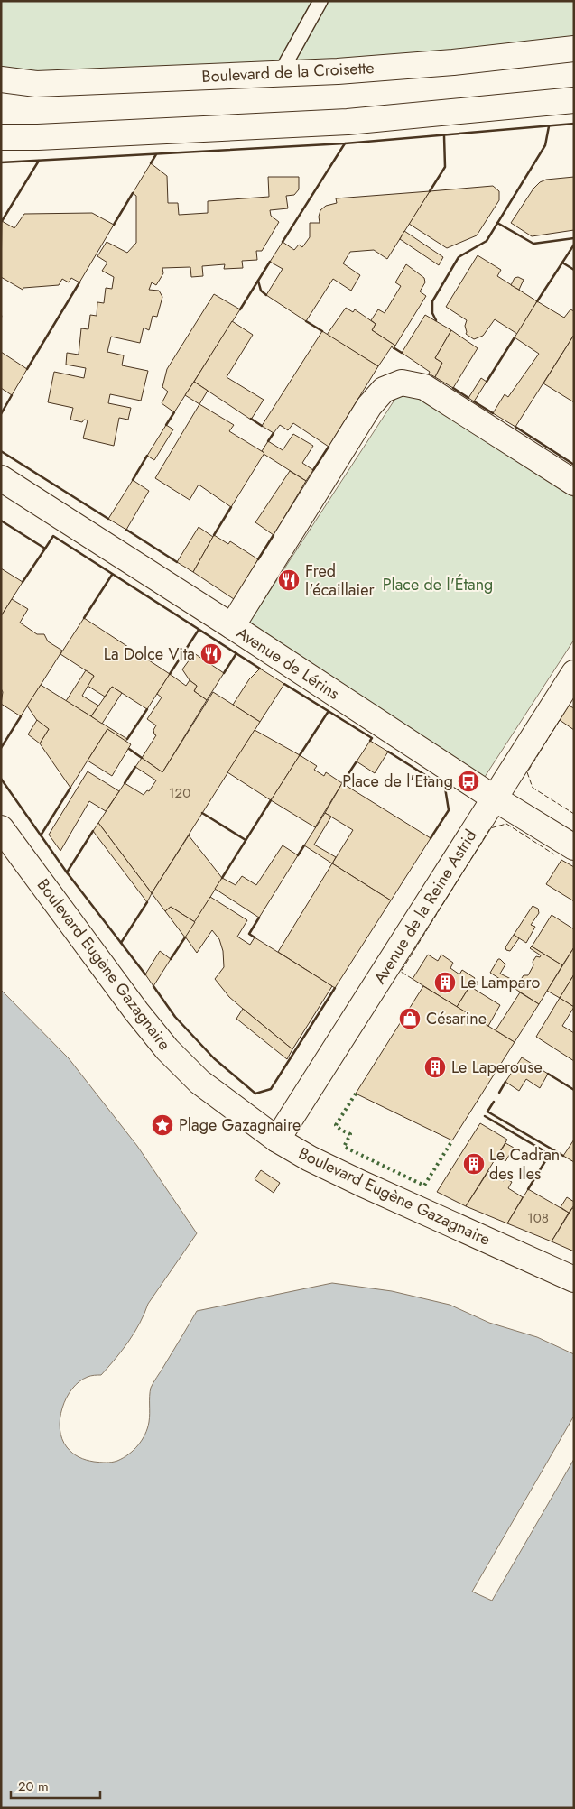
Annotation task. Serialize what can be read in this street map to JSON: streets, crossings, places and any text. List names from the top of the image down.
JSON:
{
  "streets": {
    "street": [
      "Boulevard de la Croisette",
      "Avenue de Lérins",
      "Avenue de la Reine Astrid",
      "Boulevard Eugène Gazagnaire"
    ]
  },
  "crossings": [
    ["Avenue de Lérins", "Avenue de la Reine Astrid"],
    ["Avenue de la Reine Astrid", "Boulevard Eugène Gazagnaire"]
  ],
  "parks": ["Place de l'Étang"],
  "places": {
    "restaurant": ["Fred l'écaillaier", "La Dolce Vita"],
    "bus stop": ["Place de l'Etang"],
    "building": ["Le Lamparo", "Le Laperouse", "Le Cadran des Iles"],
    "shop": ["Césarine"],
    "place": ["Plage Gazagnaire"]
  },
  "house_numbers": ["120", "108"],
  "scale_bar": "20 m"
}
